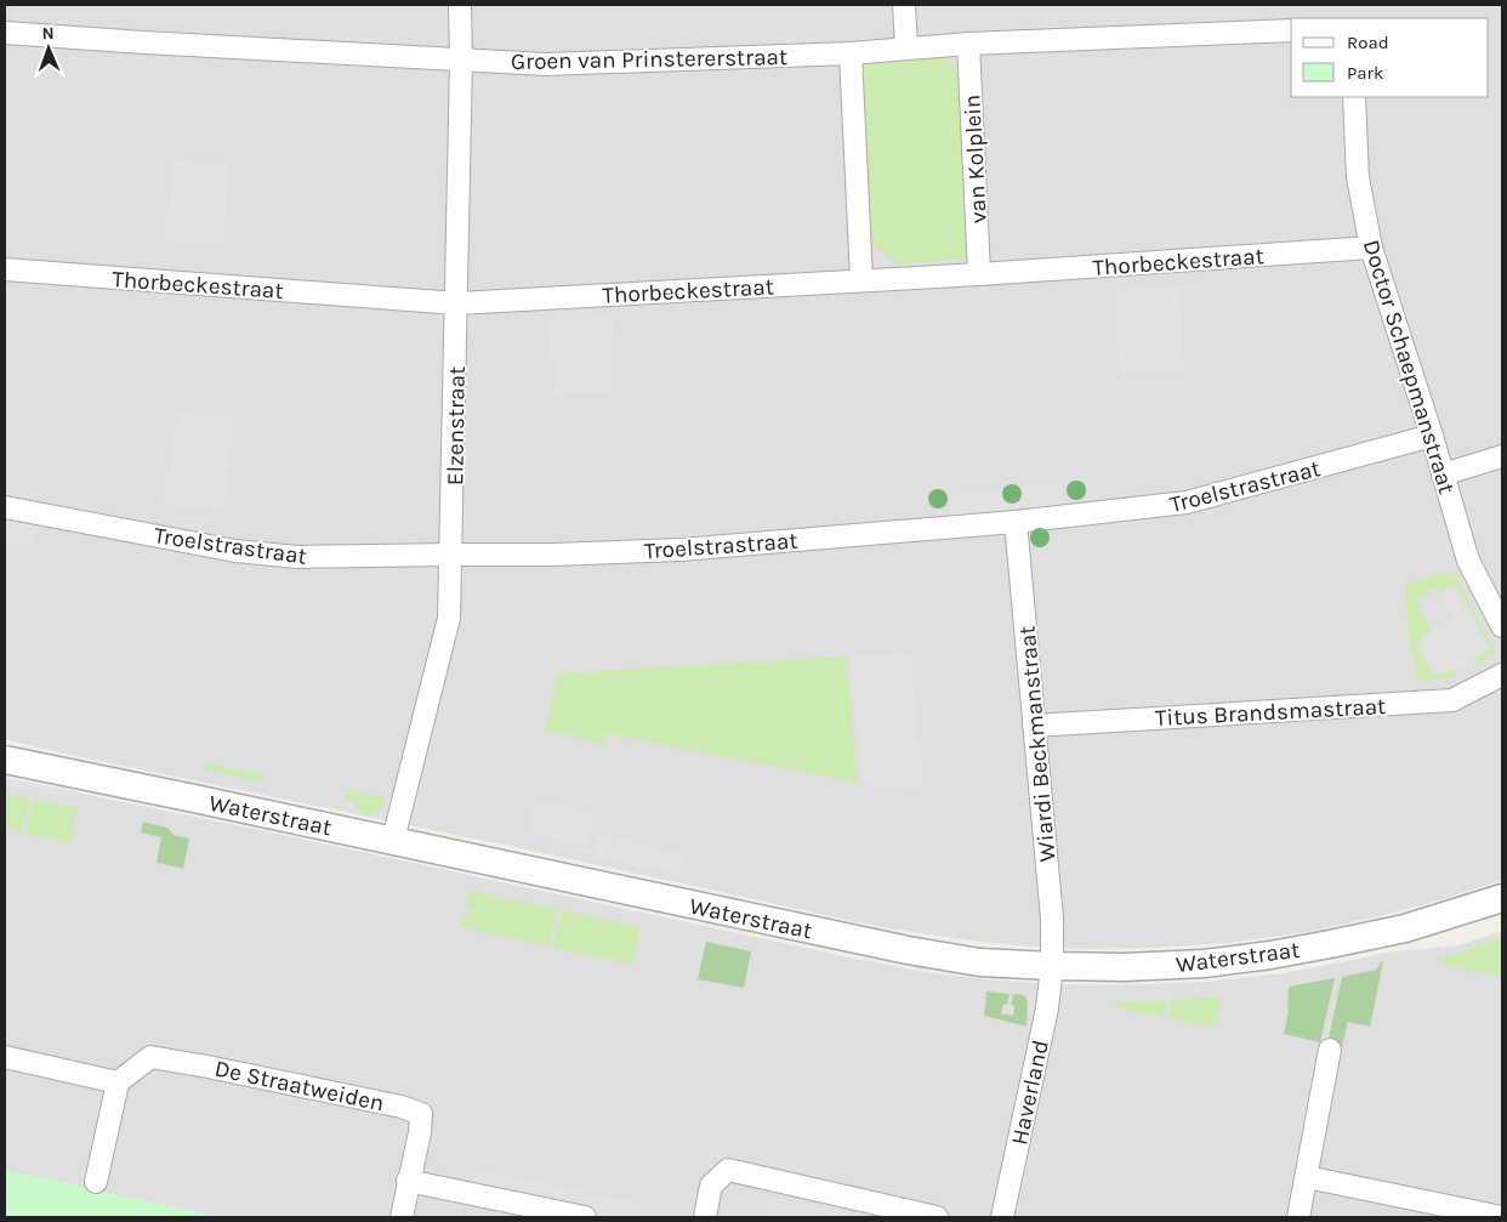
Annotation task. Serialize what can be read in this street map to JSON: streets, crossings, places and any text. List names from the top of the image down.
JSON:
{
  "streets": {
    "street": [
      "Groen van Prinstererstraat",
      "van Kolplein",
      "Thorbeckestraat",
      "Doctor Schaepmanstraat",
      "Elzenstraat",
      "Troelstrastraat",
      "Titus Brandsmastraat",
      "Wiardi Beckmanstraat",
      "Waterstraat",
      "De Straatweiden",
      "Haverland"
    ]
  },
  "crossings": [
    ["Groen van Prinstererstraat", "van Kolplein"],
    ["Groen van Prinstererstraat", "Elzenstraat"],
    ["van Kolplein", "Thorbeckestraat"],
    ["Thorbeckestraat", "Doctor Schaepmanstraat"],
    ["Thorbeckestraat", "Elzenstraat"],
    ["Doctor Schaepmanstraat", "Troelstrastraat"],
    ["Elzenstraat", "Troelstrastraat"],
    ["Elzenstraat", "Waterstraat"],
    ["Troelstrastraat", "Wiardi Beckmanstraat"],
    ["Titus Brandsmastraat", "Wiardi Beckmanstraat"],
    ["Wiardi Beckmanstraat", "Waterstraat"],
    ["Wiardi Beckmanstraat", "Haverland"],
    ["Waterstraat", "Haverland"]
  ],
  "legend": ["Road", "Park"],
  "north": "top"
}
